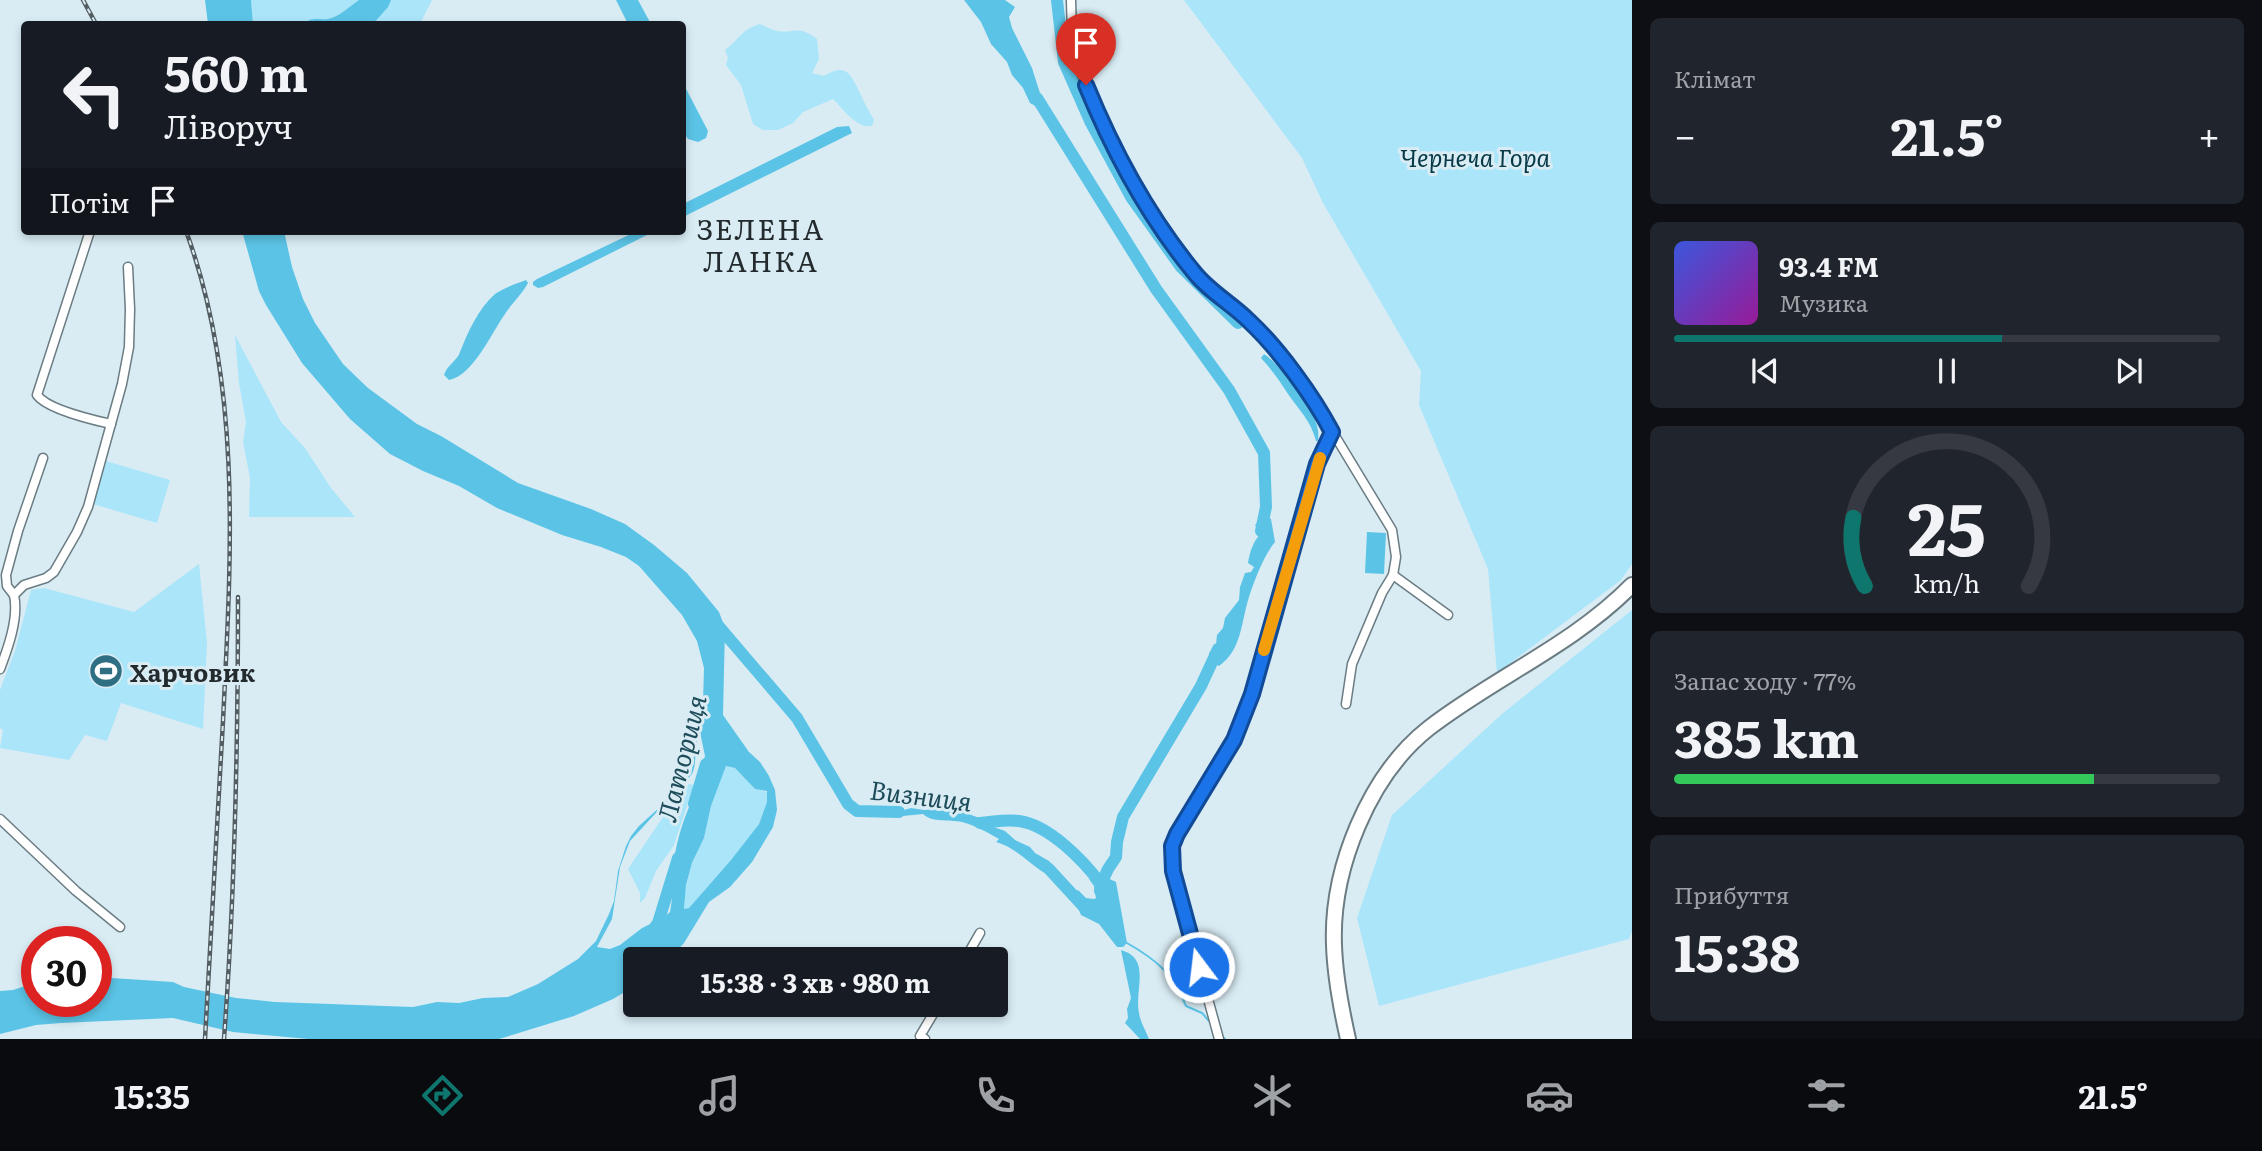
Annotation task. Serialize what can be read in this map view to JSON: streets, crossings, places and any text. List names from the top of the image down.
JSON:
{
  "districts": ["ЗЕЛЕНА ЛАНКА"],
  "water": ["Латориця", "Визниця"],
  "parks": ["Чернеча Гора"],
  "places": {
    "sports": ["Харчовик"]
  },
  "page": {
    "tile": [
      "Клімат",
      ["Запас ходу · 77%", "385 km"],
      ["Прибуття", "15:38"]
    ],
    "turn": ["560 m", "Ліворуч"],
    "heat": ["−", "21.5°", "+"],
    "then": "Потім",
    "song": ["93.4 FM", "Музика"],
    "limit": "30",
    "trip": "15:38 · 3 хв · 980 m",
    "tabs": ["15:35", "21.5°"],
    "gauge": ["25", "km/h"]
  }
}
